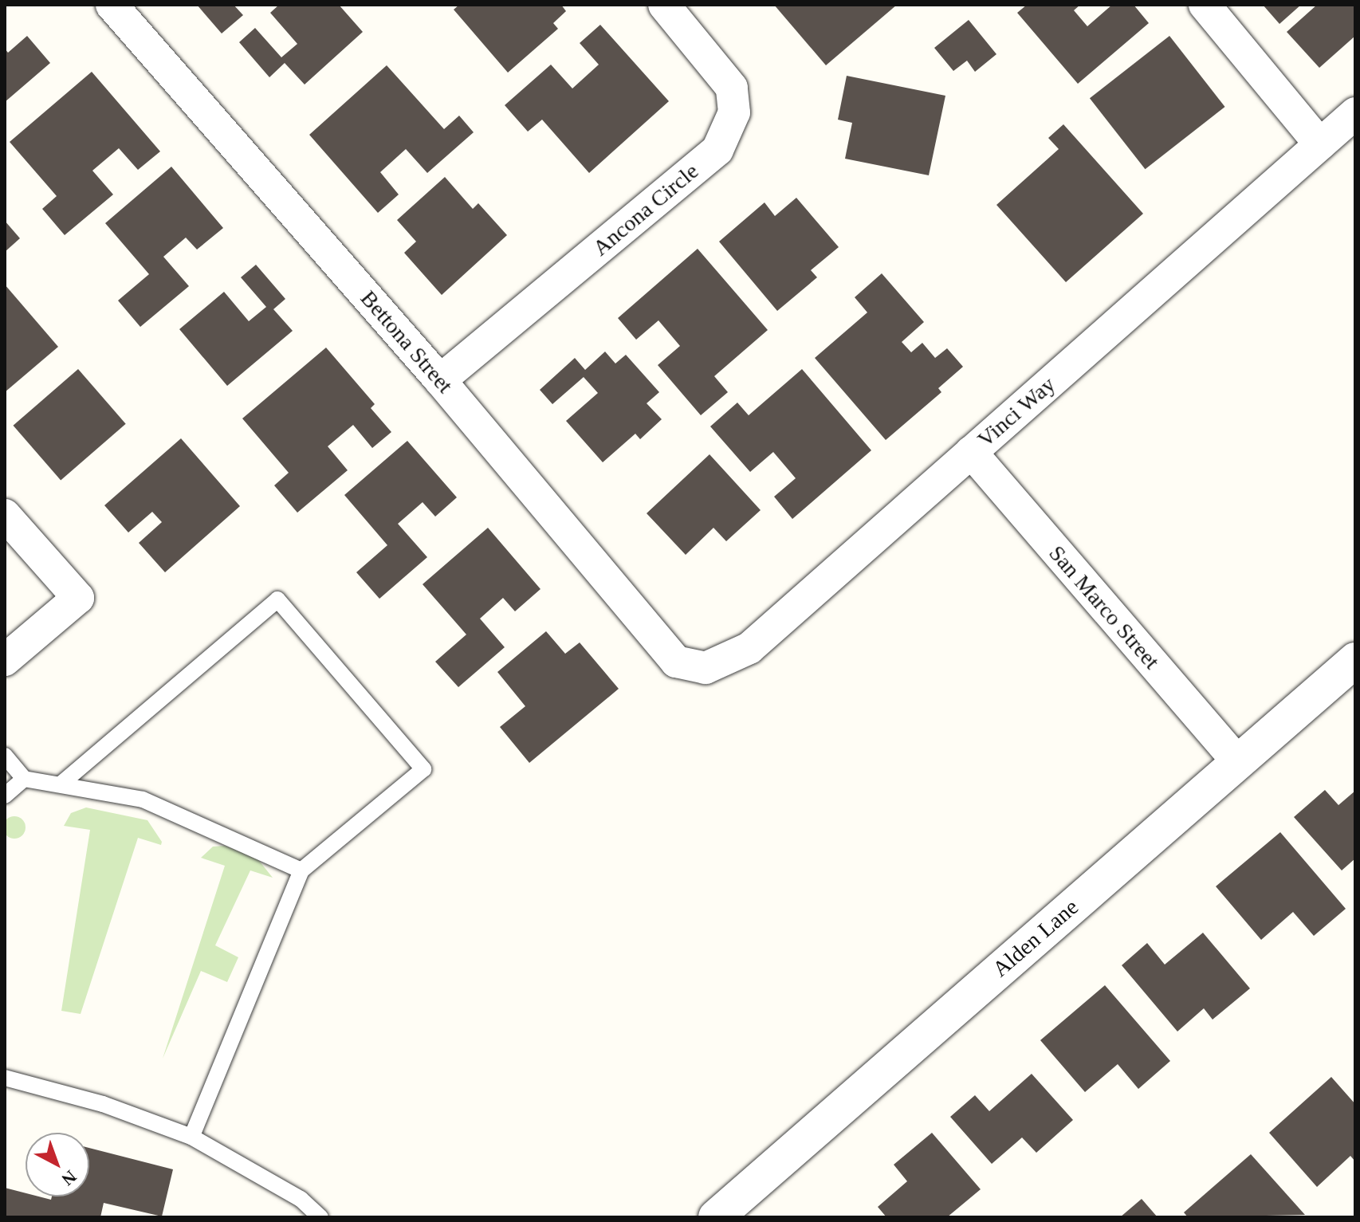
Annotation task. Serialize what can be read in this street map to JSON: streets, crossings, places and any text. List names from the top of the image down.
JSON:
{
  "streets": {
    "street": [
      "Ancona Circle",
      "Bettona Street",
      "Vinci Way",
      "San Marco Street",
      "Alden Lane"
    ]
  },
  "crossings": [
    ["Ancona Circle", "Bettona Street"],
    ["Bettona Street", "Vinci Way"],
    ["Vinci Way", "San Marco Street"],
    ["San Marco Street", "Alden Lane"]
  ],
  "north": "bottom right"
}
